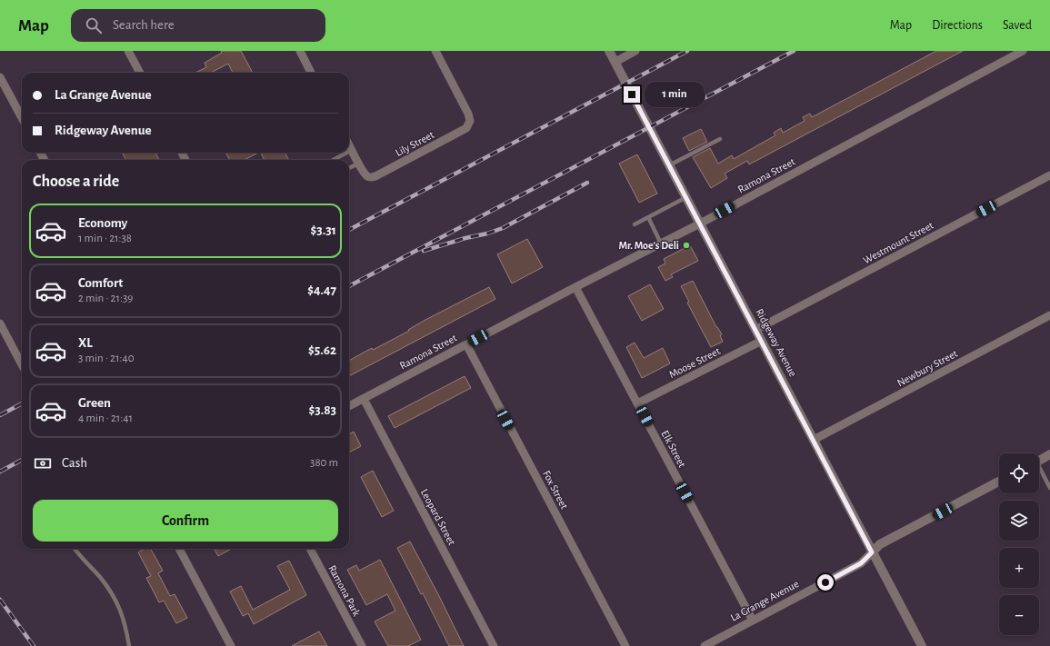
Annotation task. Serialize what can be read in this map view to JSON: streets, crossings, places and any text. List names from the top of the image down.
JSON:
{
  "streets": {
    "street": [
      "Lily Street",
      "Ramona Street",
      "Westmount Street",
      "Ridgeway Avenue",
      "Moose Street",
      "Newbury Street",
      "Elk Street",
      "Fox Street",
      "Leopard Street",
      "Ramona Park",
      "La Grange Avenue"
    ]
  },
  "crossings": [
    ["Ramona Street", "Ridgeway Avenue"],
    ["Ramona Street", "Elk Street"],
    ["Ramona Street", "Fox Street"],
    ["Ramona Street", "Leopard Street"],
    ["Westmount Street", "Ridgeway Avenue"],
    ["Ridgeway Avenue", "Moose Street"],
    ["Ridgeway Avenue", "Newbury Street"],
    ["Ridgeway Avenue", "La Grange Avenue"],
    ["Moose Street", "Elk Street"],
    ["Elk Street", "La Grange Avenue"]
  ],
  "places": ["Mr. Moe's Deli"],
  "page": {
    "header": "Map",
    "search": "Search here",
    "nav": ["Map", "Directions", "Saved"],
    "banner": ["La Grange Avenue", "Ridgeway Avenue"],
    "bubble": "1 min",
    "heading": "Choose a ride",
    "list": [
      {
        "name": "Economy",
        "note": "1 min · 21:38",
        "value": "$3.31"
      },
      {
        "name": "Comfort",
        "note": "2 min · 21:39",
        "value": "$4.47"
      },
      {
        "name": "XL",
        "note": "3 min · 21:40",
        "value": "$5.62"
      },
      {
        "name": "Green",
        "note": "4 min · 21:41",
        "value": "$3.83"
      }
    ],
    "pay": ["Cash", "380 m"],
    "map_buttons": ["+", "−"],
    "buttons": "Confirm"
  }
}
